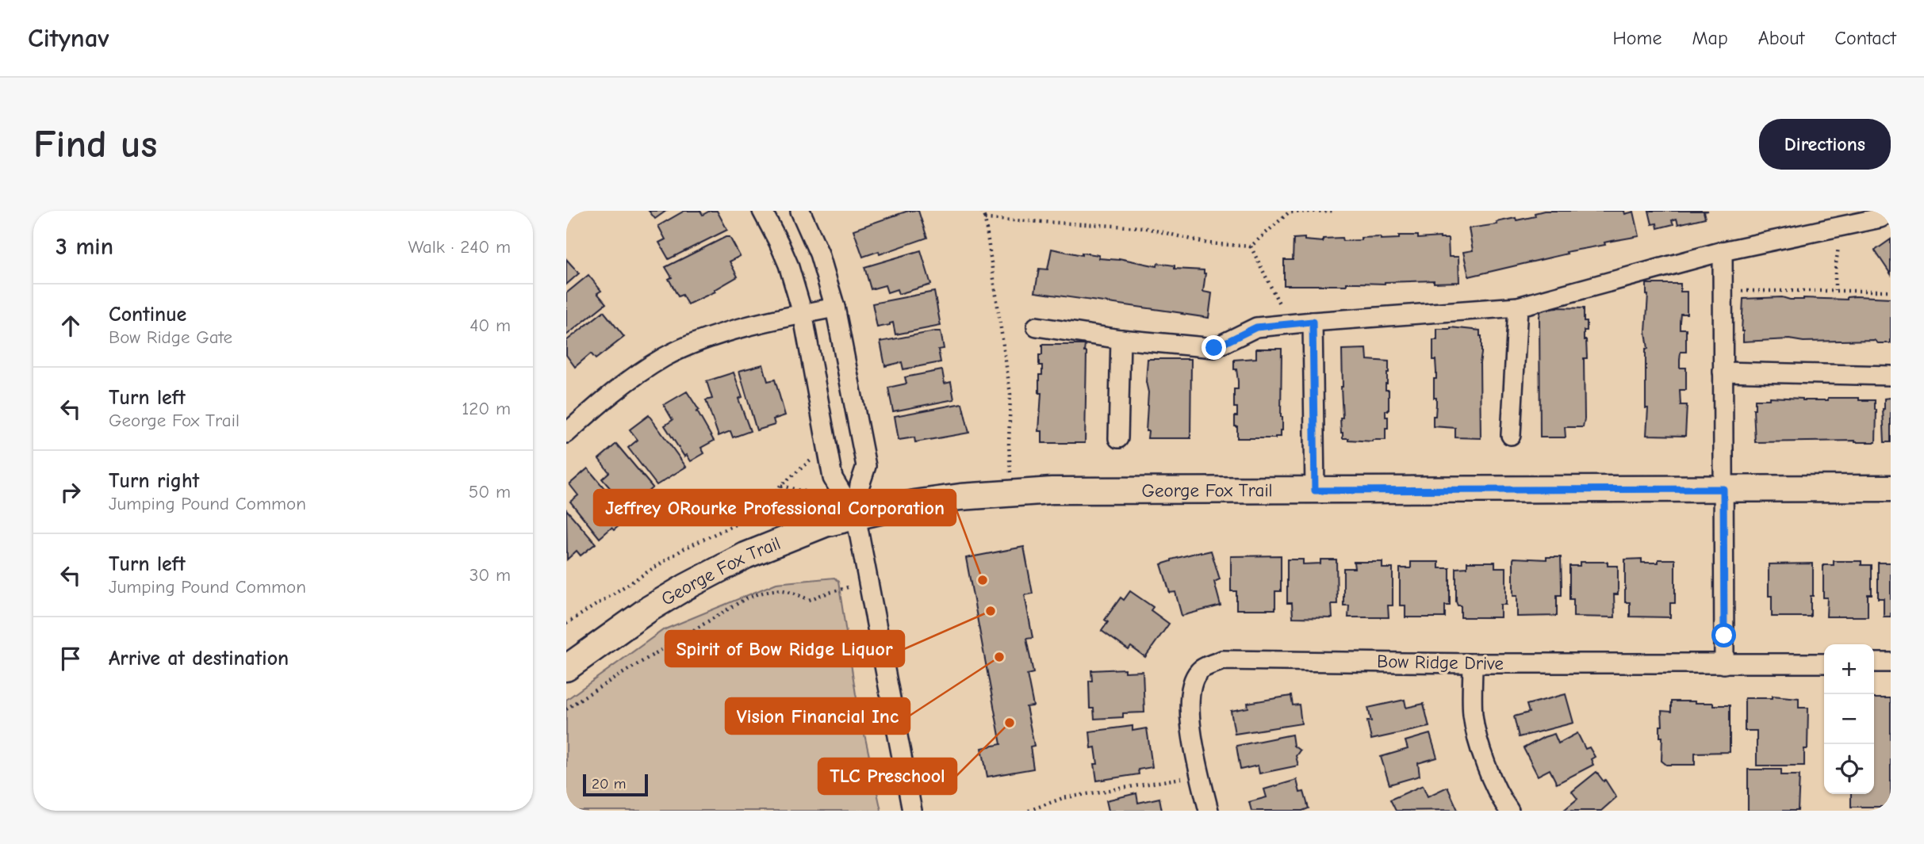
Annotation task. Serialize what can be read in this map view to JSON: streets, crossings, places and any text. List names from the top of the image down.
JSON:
{
  "streets": {
    "street": ["George Fox Trail", "Bow Ridge Drive"]
  },
  "places": [
    "Jeffrey ORourke Professional Corporation",
    "Spirit of Bow Ridge Liquor",
    "Vision Financial Inc",
    "TLC Preschool"
  ],
  "scale_bar": "20 m",
  "page": {
    "header": "Citynav",
    "nav": [
      "Home",
      "Map",
      "About",
      "Contact"
    ],
    "buttons": "Directions",
    "title": "Find us",
    "heading": ["3 min", "Walk · 240 m"],
    "list": [
      ["Continue", "Bow Ridge Gate", "40 m"],
      ["Turn left", "George Fox Trail", "120 m"],
      ["Turn right", "Jumping Pound Common", "50 m"],
      ["Turn left", "Jumping Pound Common", "30 m"],
      "Arrive at destination"
    ],
    "map_buttons": ["+", "−"],
    "scale": "20 m"
  }
}
